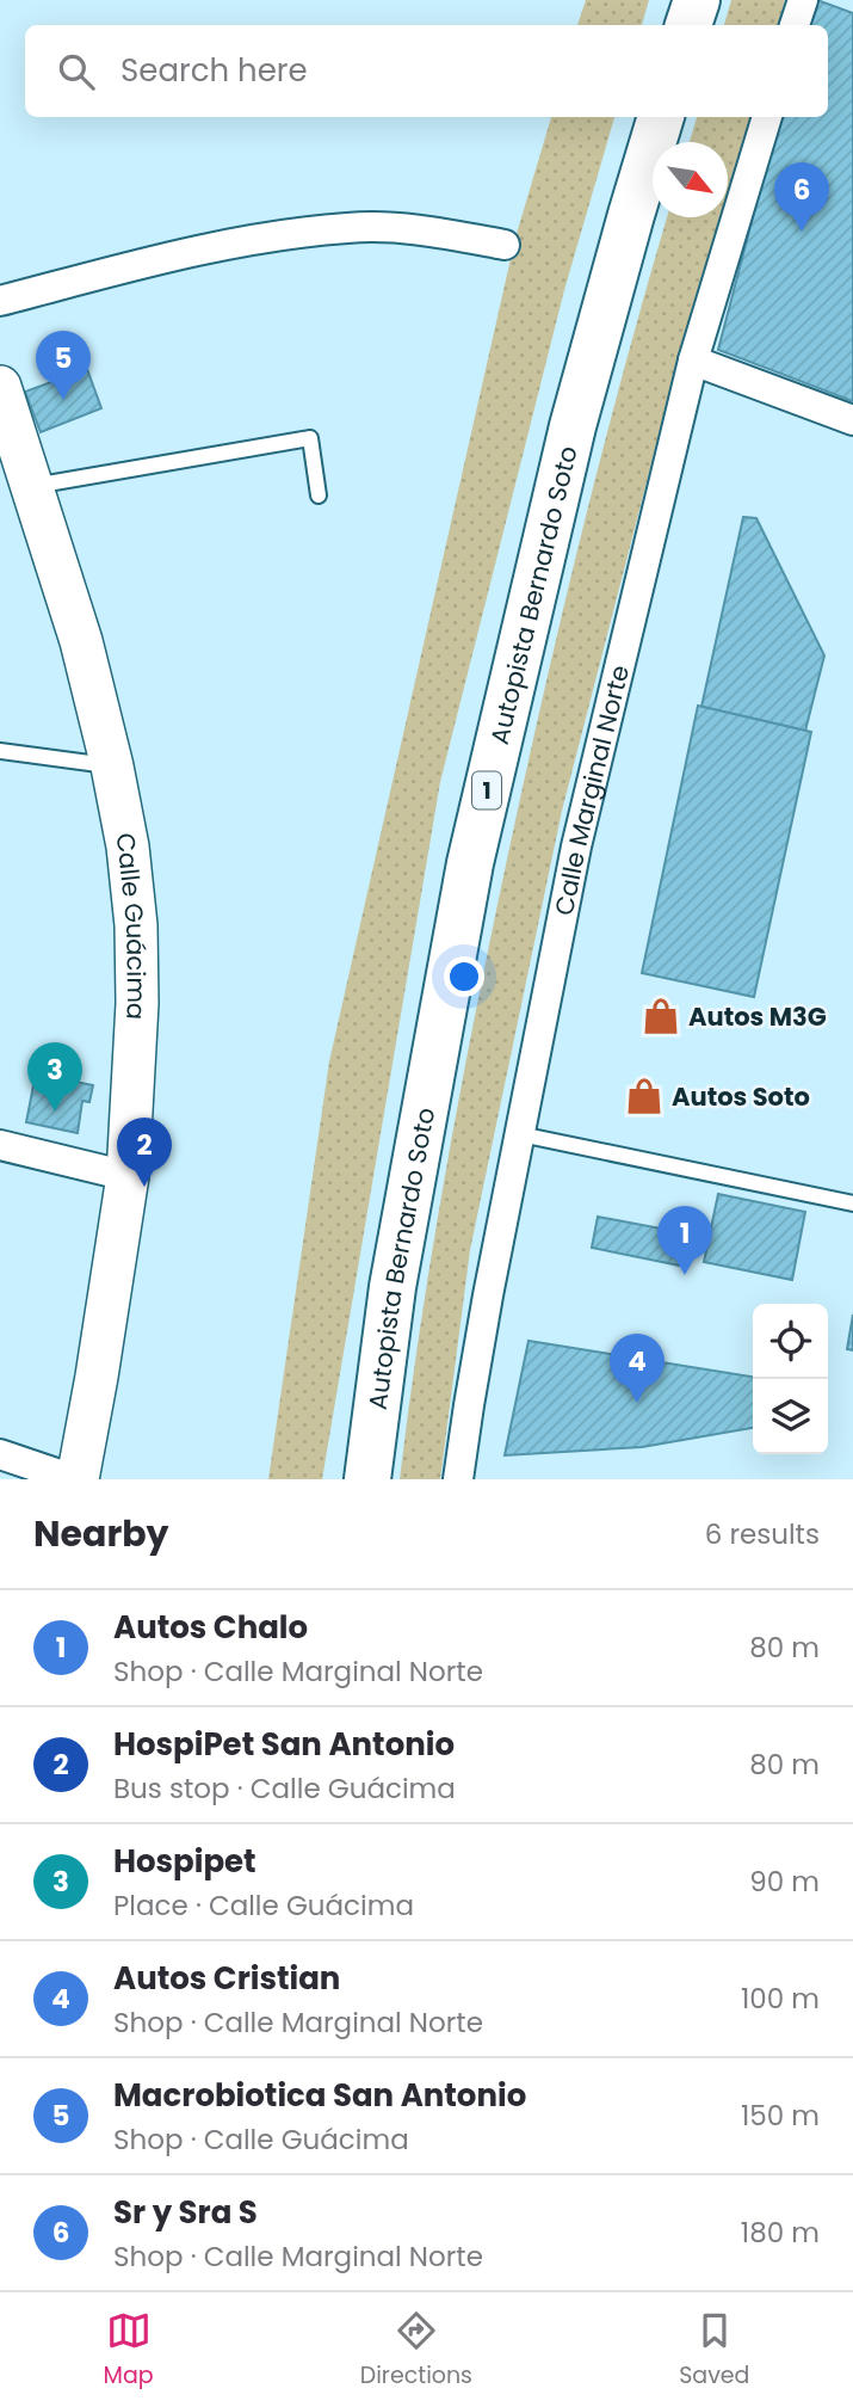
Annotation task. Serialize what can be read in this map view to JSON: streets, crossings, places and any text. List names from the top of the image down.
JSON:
{
  "streets": {
    "highway": ["Autopista Bernardo Soto", "1"],
    "main road": ["Calle Guácima"],
    "street": ["Calle Marginal Norte"]
  },
  "places": {
    "shop": ["Autos M3G", "Autos Soto"]
  },
  "north": "bottom right",
  "page": {
    "search": "Search here",
    "pins": [
      "6",
      "5",
      "3",
      "2",
      "1",
      "4"
    ],
    "heading": ["Nearby", "6 results"],
    "list": [
      {
        "mark": "1",
        "name": "Autos Chalo",
        "note": "Shop · Calle Marginal Norte",
        "value": "80 m"
      },
      {
        "mark": "2",
        "name": "HospiPet San Antonio",
        "note": "Bus stop · Calle Guácima",
        "value": "80 m"
      },
      {
        "mark": "3",
        "name": "Hospipet",
        "note": "Place · Calle Guácima",
        "value": "90 m"
      },
      {
        "mark": "4",
        "name": "Autos Cristian",
        "note": "Shop · Calle Marginal Norte",
        "value": "100 m"
      },
      {
        "mark": "5",
        "name": "Macrobiotica San Antonio",
        "note": "Shop · Calle Guácima",
        "value": "150 m"
      },
      {
        "mark": "6",
        "name": "Sr y Sra S",
        "note": "Shop · Calle Marginal Norte",
        "value": "180 m"
      }
    ],
    "nav": ["Map", "Directions", "Saved"]
  }
}
